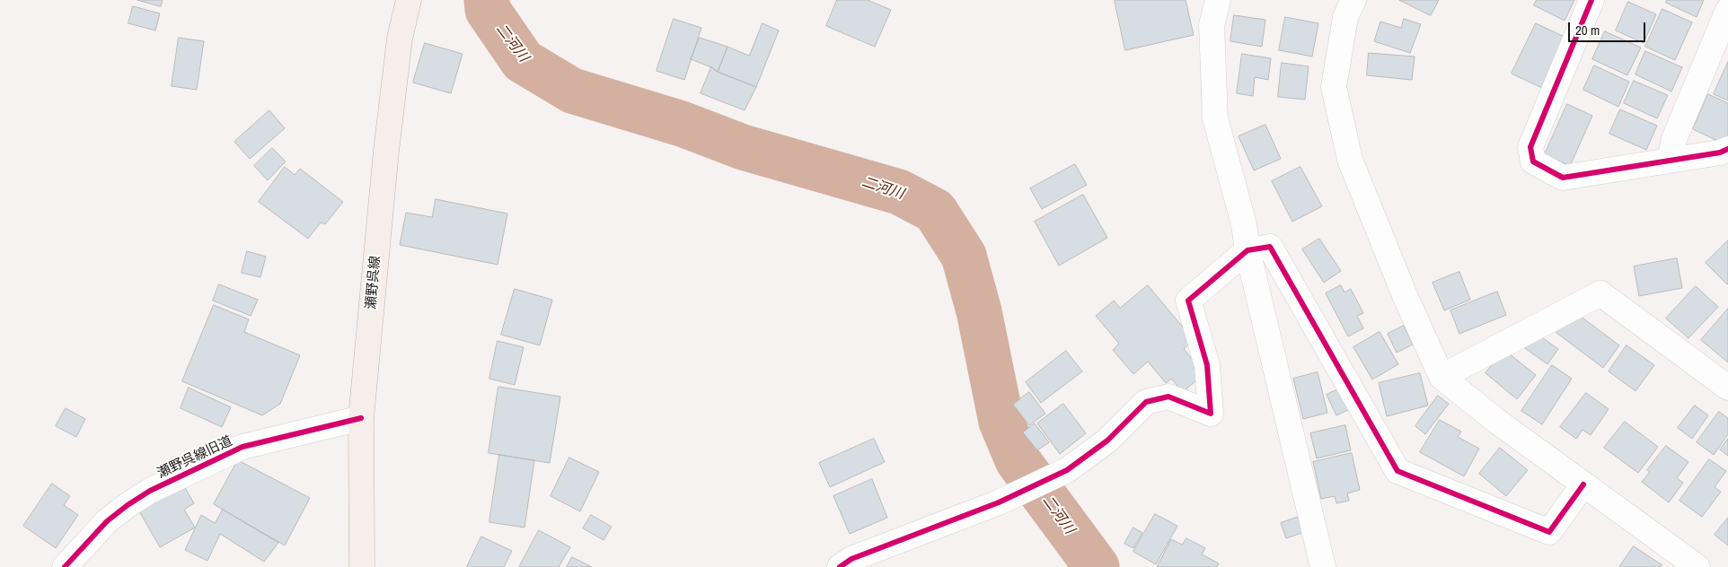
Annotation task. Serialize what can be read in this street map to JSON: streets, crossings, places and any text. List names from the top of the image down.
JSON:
{
  "streets": {
    "main road": ["瀬野呉線"],
    "street": ["瀬野呉線旧道"]
  },
  "crossings": [
    ["瀬野呉線", "瀬野呉線旧道"]
  ],
  "water": ["二河川"],
  "scale_bar": "20 m"
}
